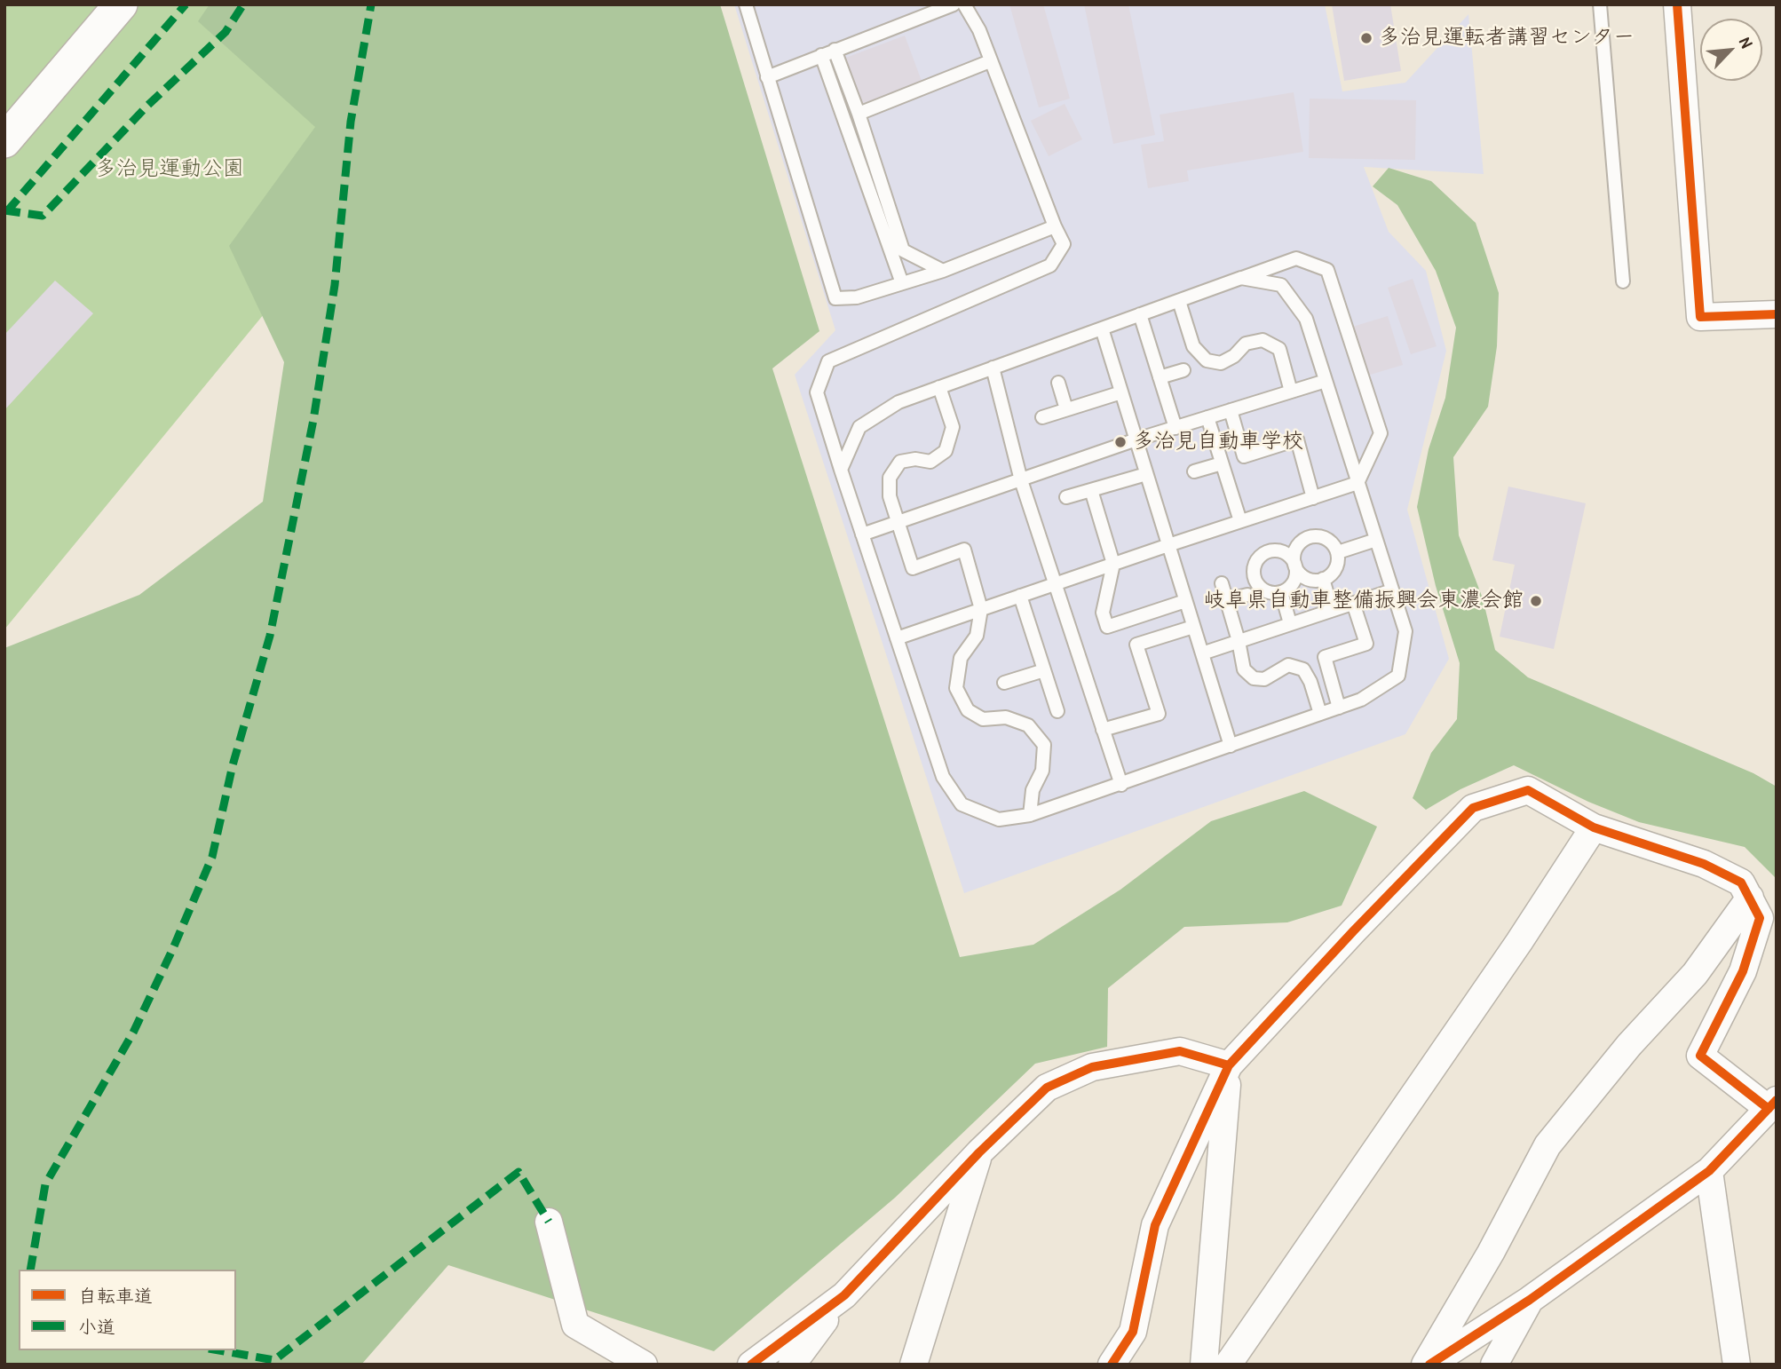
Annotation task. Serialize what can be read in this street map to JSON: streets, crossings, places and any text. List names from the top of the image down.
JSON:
{
  "parks": ["多治見運動公園"],
  "places": ["多治見運転者講習センター", "多治見自動車学校", "岐阜県自動車整備振興会東濃会館"],
  "legend": ["自転車道", "小道"],
  "north": "top right"
}
